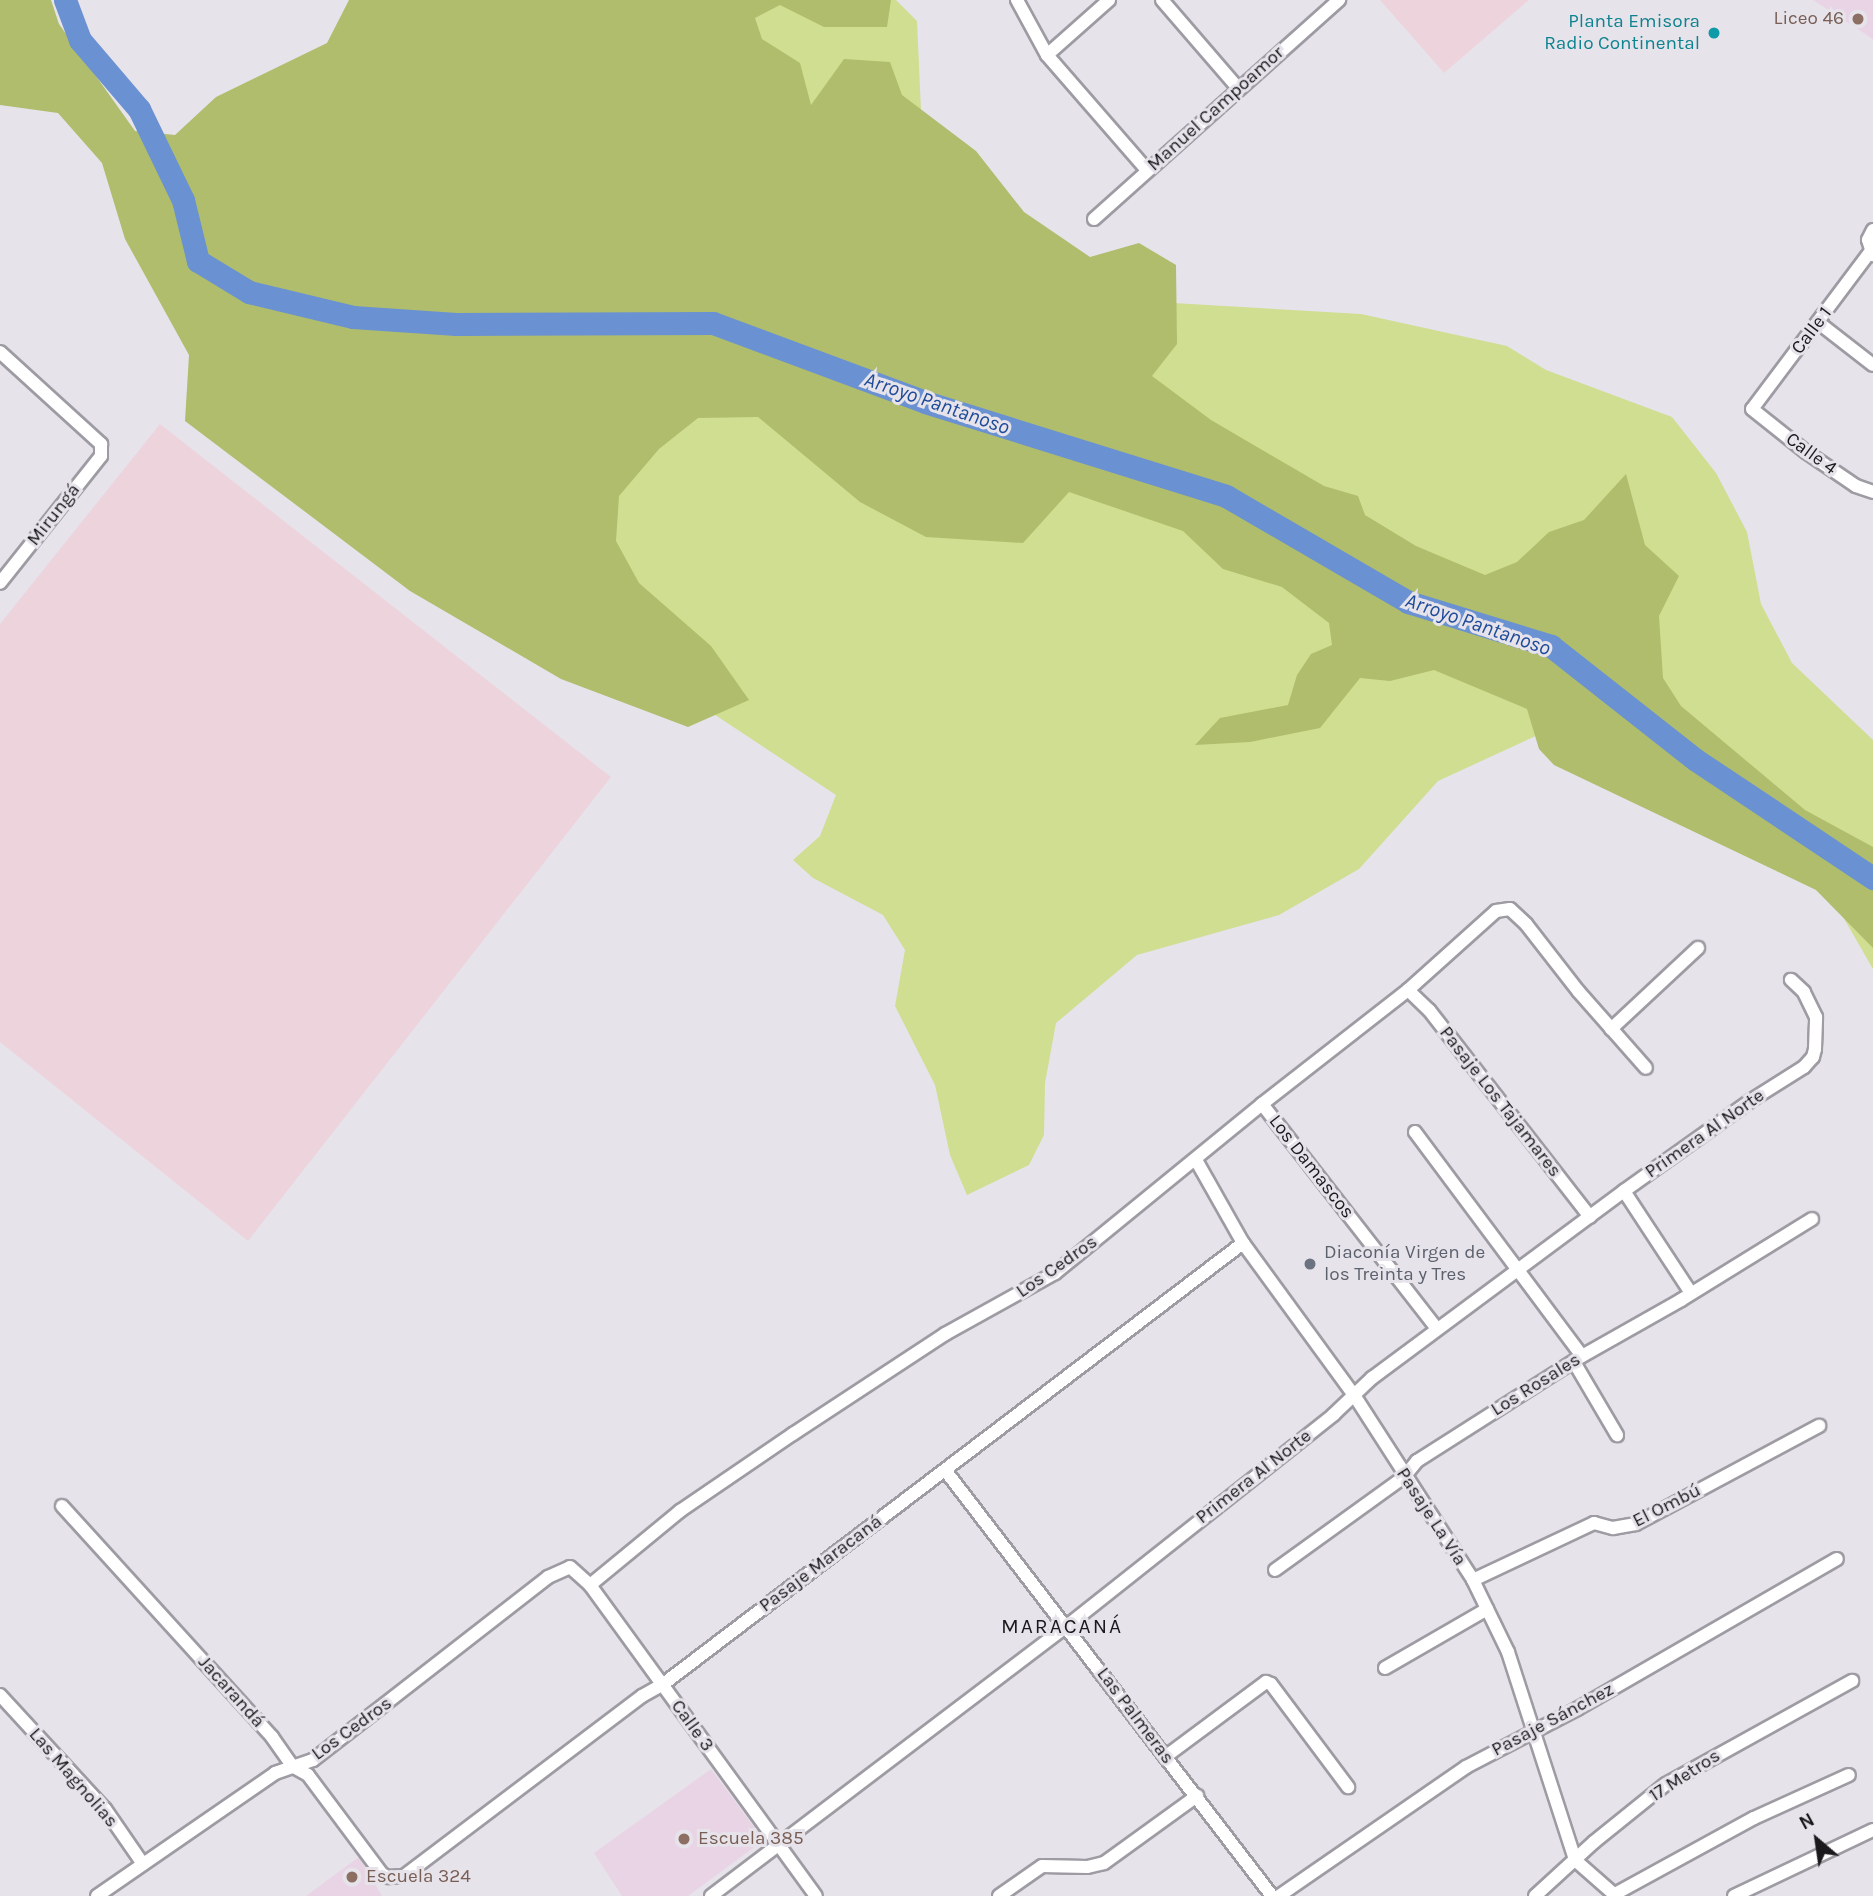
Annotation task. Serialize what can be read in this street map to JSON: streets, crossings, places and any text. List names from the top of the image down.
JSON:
{
  "streets": {
    "street": [
      "Manuel Campoamor",
      "Calle 1",
      "Calle 4",
      "Mirungá",
      "Pasaje Los Tajamares",
      "Primera Al Norte",
      "Los Damascos",
      "Los Cedros",
      "Los Rosales",
      "El Ombú",
      "Pasaje La Vía",
      "Pasaje Maracaná",
      "Jacarandá",
      "Las Palmeras",
      "Pasaje Sánchez",
      "Calle 3",
      "17 Metros",
      "Las Magnolias"
    ]
  },
  "crossings": [
    ["Calle 1", "Calle 4"],
    ["Pasaje Los Tajamares", "Primera Al Norte"],
    ["Pasaje Los Tajamares", "Los Cedros"],
    ["Primera Al Norte", "Los Damascos"],
    ["Primera Al Norte", "Pasaje La Vía"],
    ["Primera Al Norte", "Las Palmeras"],
    ["Primera Al Norte", "Calle 3"],
    ["Los Damascos", "Los Cedros"],
    ["Los Cedros", "Pasaje La Vía"],
    ["Los Cedros", "Jacarandá"],
    ["Los Cedros", "Calle 3"],
    ["Los Cedros", "Las Magnolias"],
    ["Los Rosales", "Pasaje La Vía"],
    ["El Ombú", "Pasaje La Vía"],
    ["Pasaje La Vía", "Pasaje Maracaná"],
    ["Pasaje La Vía", "Pasaje Sánchez"],
    ["Pasaje La Vía", "17 Metros"],
    ["Pasaje Maracaná", "Jacarandá"],
    ["Pasaje Maracaná", "Las Palmeras"],
    ["Pasaje Maracaná", "Calle 3"]
  ],
  "districts": ["MARACANÁ"],
  "water": ["Arroyo Pantanoso"],
  "places": [
    "Liceo 46",
    "Planta Emisora Radio Continental",
    "Diaconía Virgen de los Treinta y Tres",
    "Escuela 385",
    "Escuela 324"
  ],
  "north": "top left"
}
